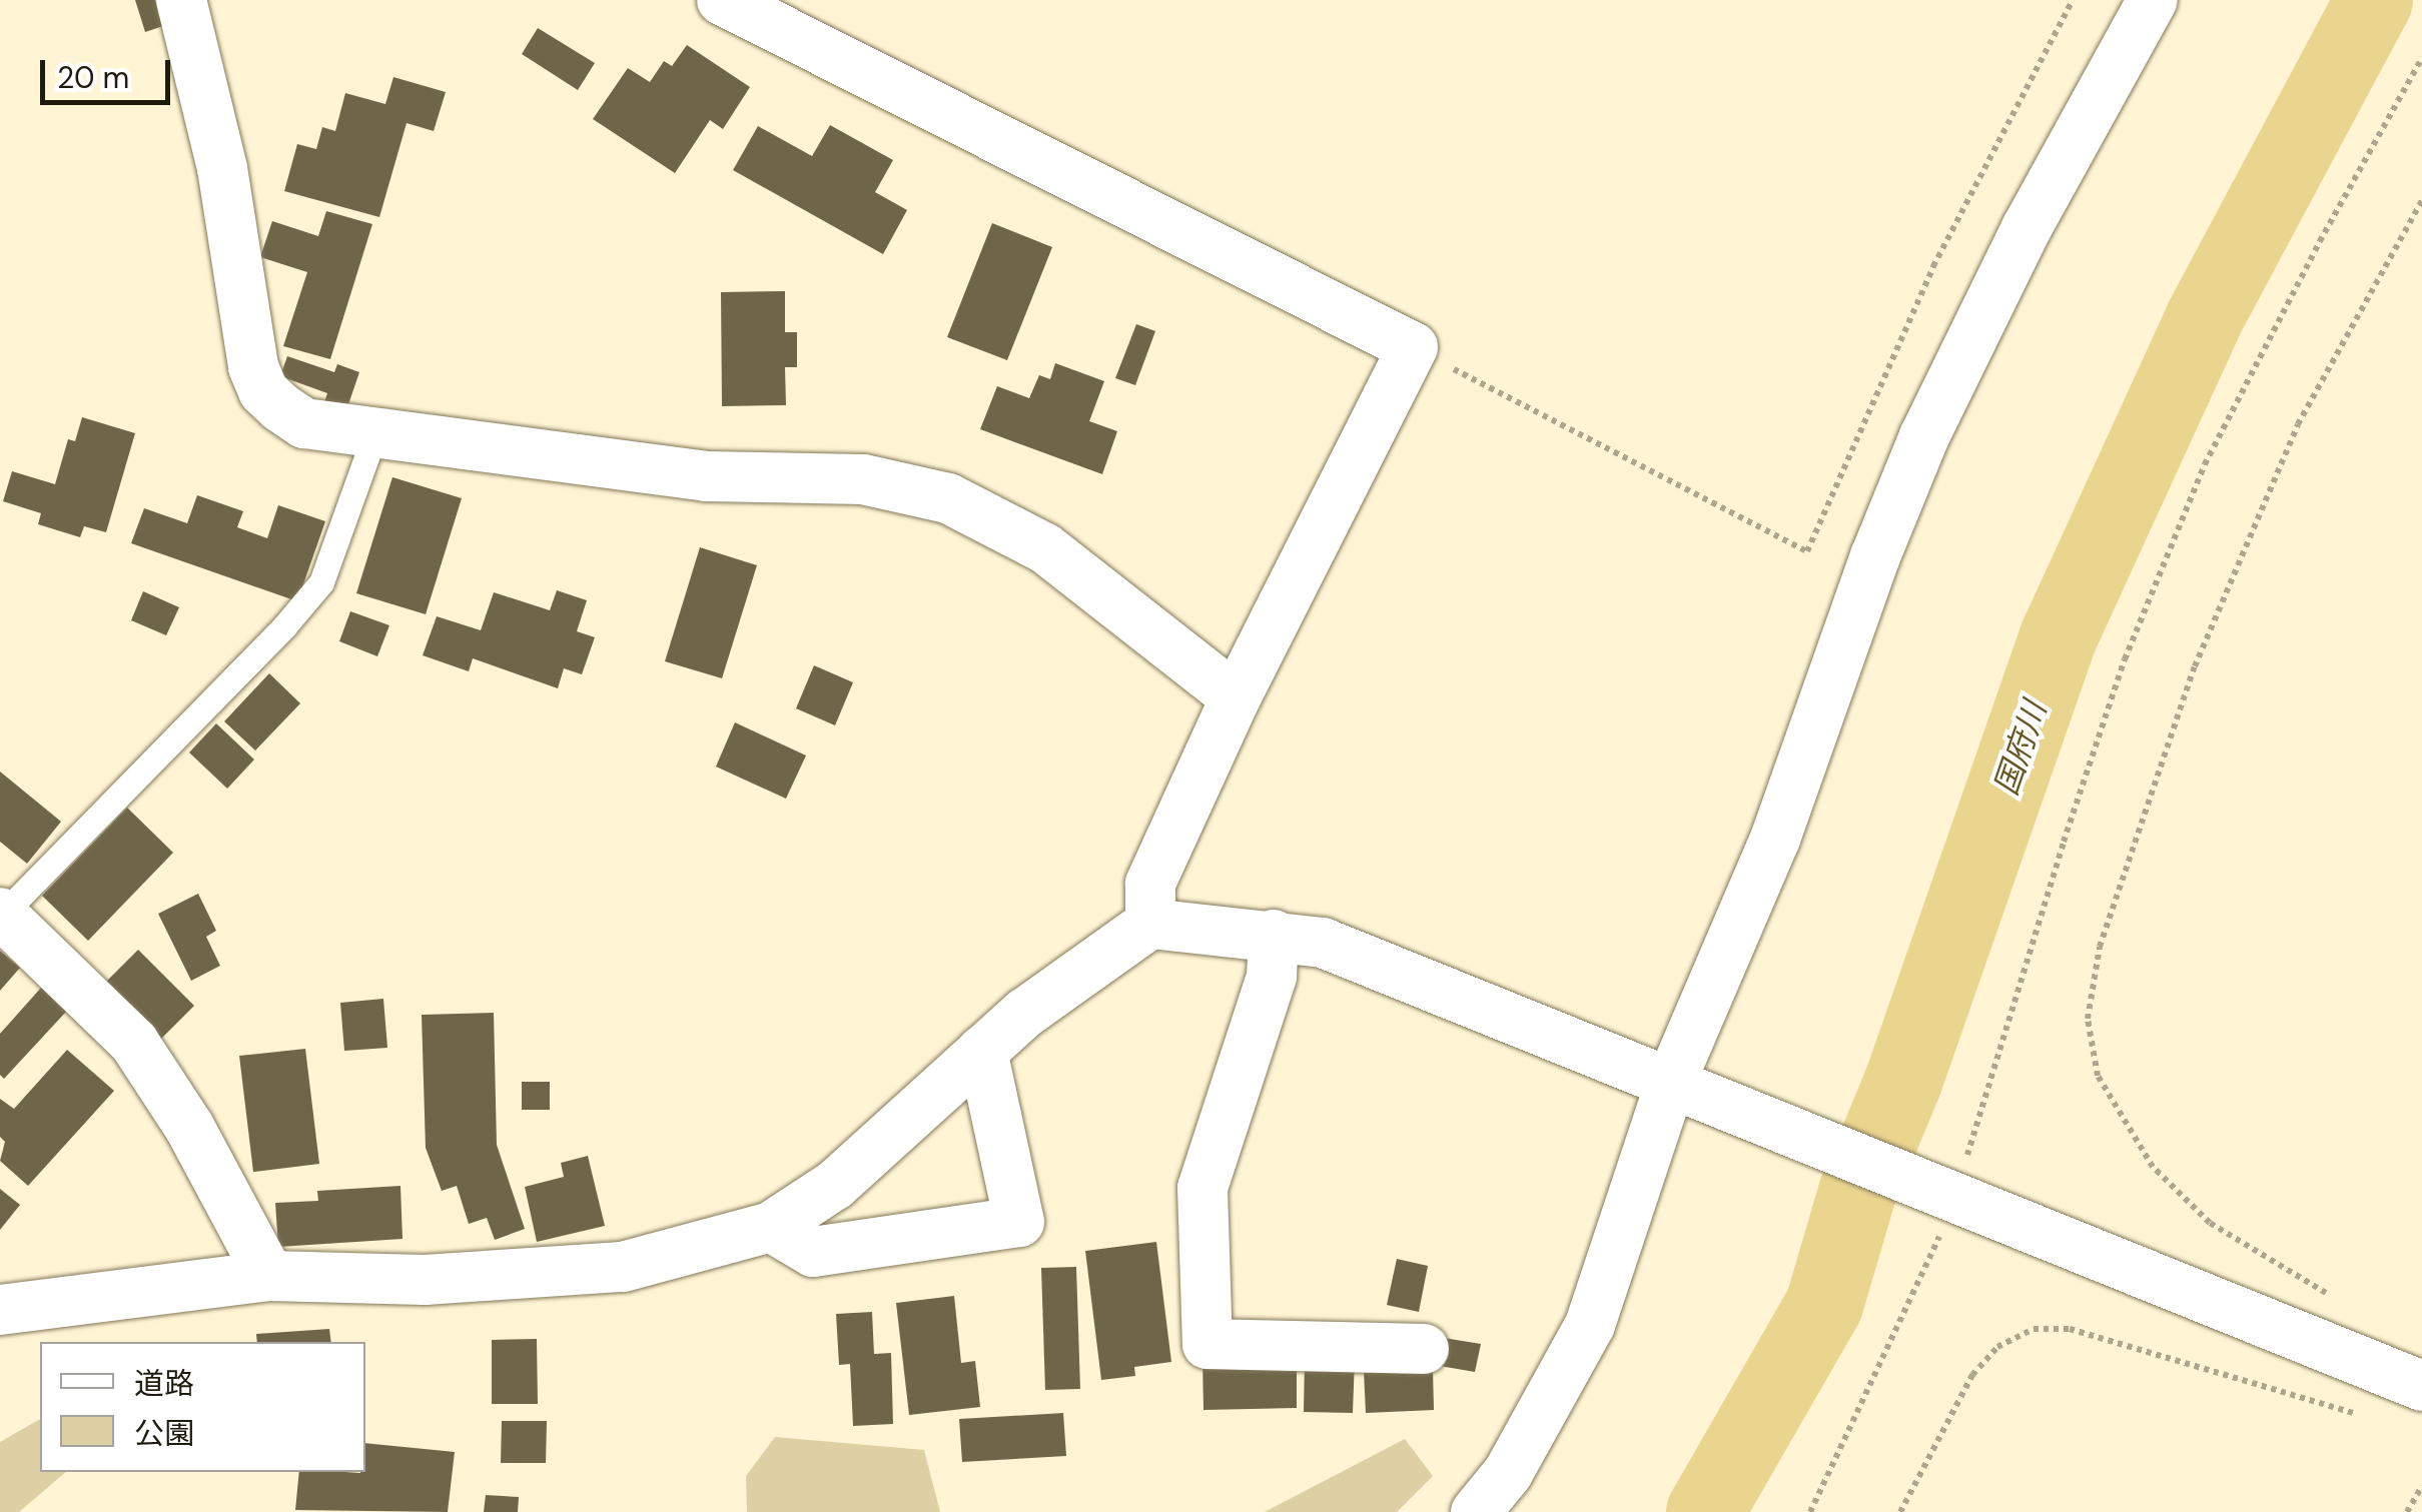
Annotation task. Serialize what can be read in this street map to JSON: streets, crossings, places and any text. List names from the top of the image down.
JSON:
{
  "water": ["国府川"],
  "legend": ["道路", "公園"],
  "scale_bar": "20 m"
}
